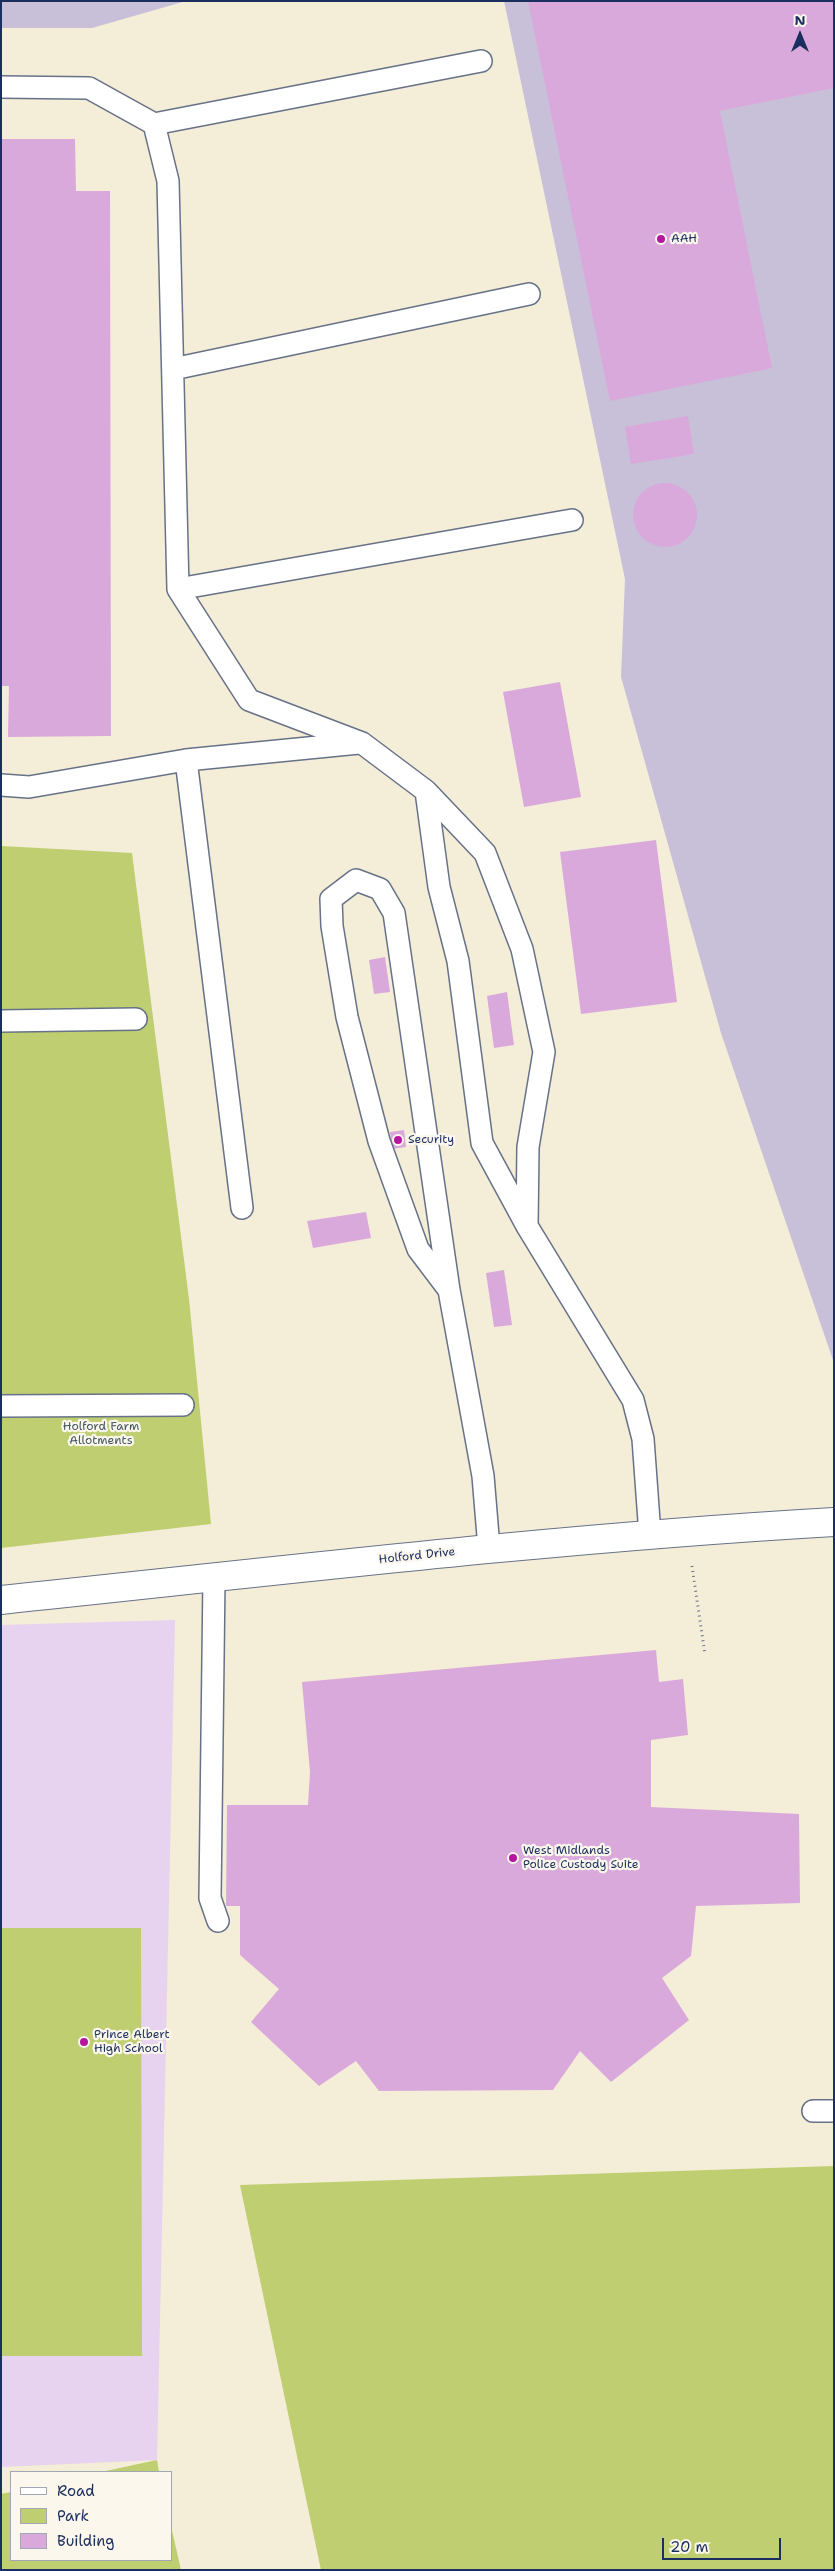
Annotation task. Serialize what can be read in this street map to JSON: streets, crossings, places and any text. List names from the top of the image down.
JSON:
{
  "streets": {
    "street": ["Holford Drive"]
  },
  "parks": ["Holford Farm Allotments"],
  "places": [
    "AAH",
    "Security",
    "West Midlands Police Custody Suite",
    "Prince Albert High School"
  ],
  "legend": ["Road", "Park", "Building"],
  "scale_bar": "20 m",
  "north": "top"
}
